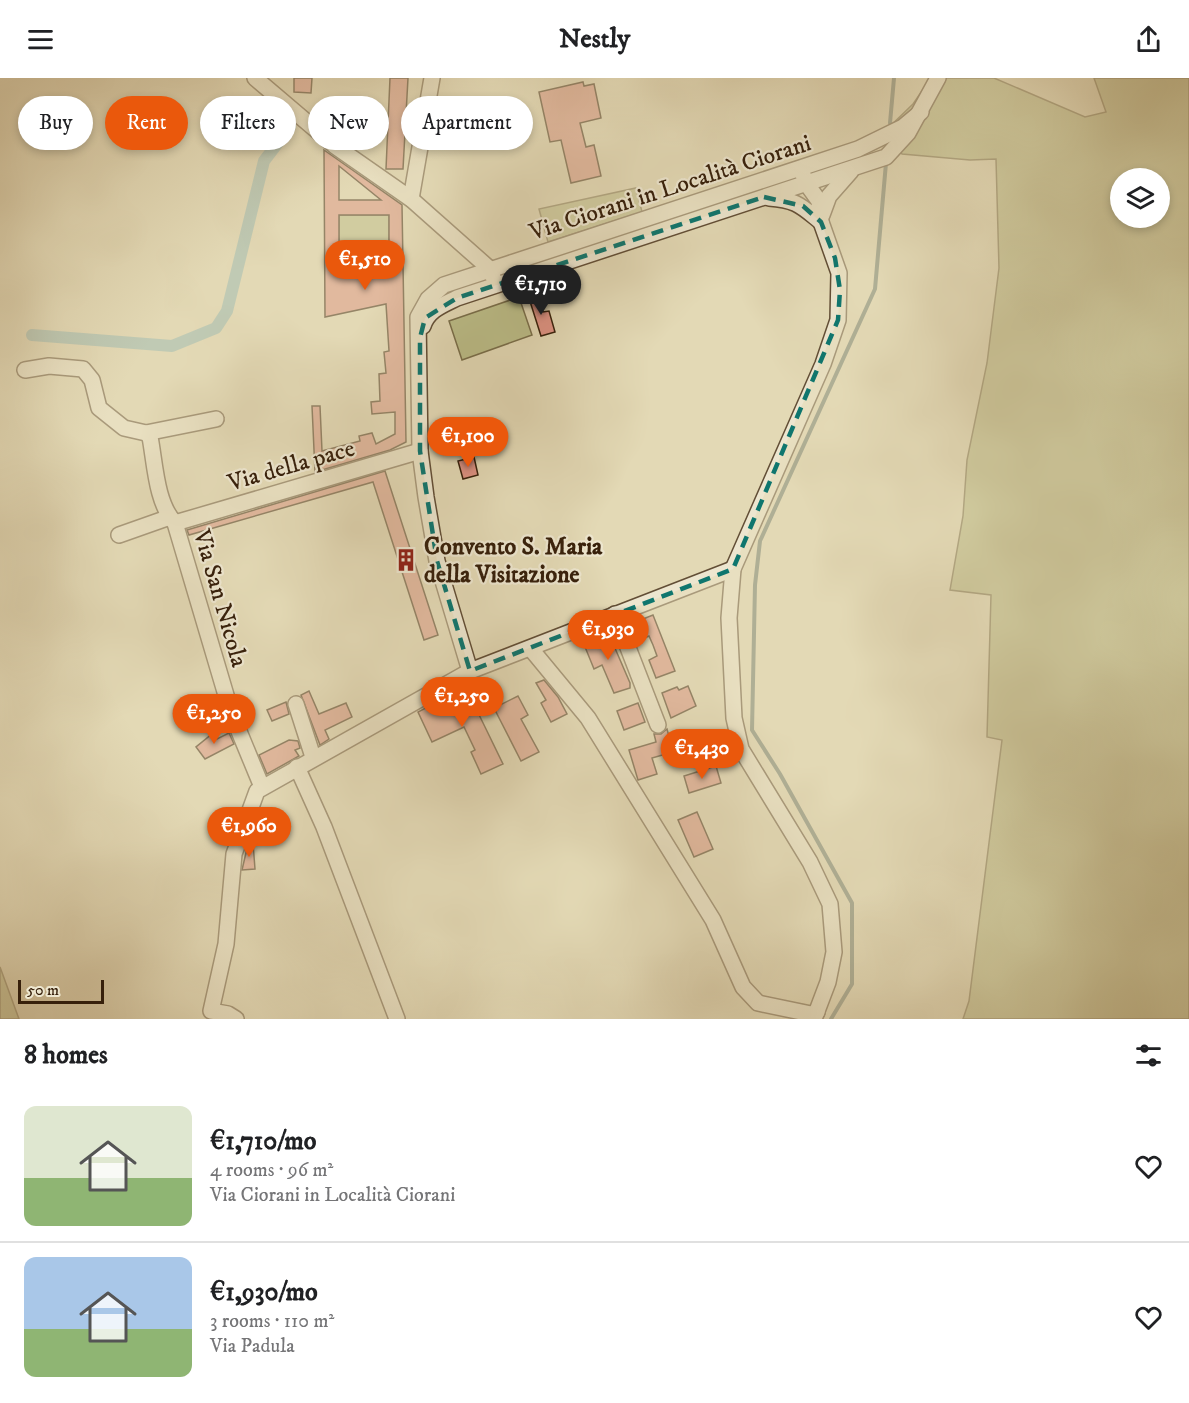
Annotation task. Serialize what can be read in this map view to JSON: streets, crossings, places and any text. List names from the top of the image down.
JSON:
{
  "streets": {
    "street": ["Via Ciorani in Località Ciorani", "Via della pace", "Via San Nicola"]
  },
  "crossings": [
    ["Via della pace", "Via San Nicola"]
  ],
  "places": {
    "building": ["Convento S. Maria della Visitazione"]
  },
  "scale_bar": "50 m",
  "page": {
    "header": "Nestly",
    "chip": [
      "Buy",
      "Rent",
      "Filters",
      "New",
      "Apartment"
    ],
    "price": [
      "€1,510",
      "€1,710",
      "€1,100",
      "€1,930",
      "€1,250",
      "€1,250",
      "€1,430",
      "€1,960"
    ],
    "scale": "50 m",
    "heading": "8 homes",
    "list": [
      {
        "name": "€1,710/mo",
        "note": "4 rooms · 96 m² · Via Ciorani in Località Ciorani"
      },
      {
        "name": "€1,930/mo",
        "note": "3 rooms · 110 m² · Via Padula"
      }
    ]
  }
}
